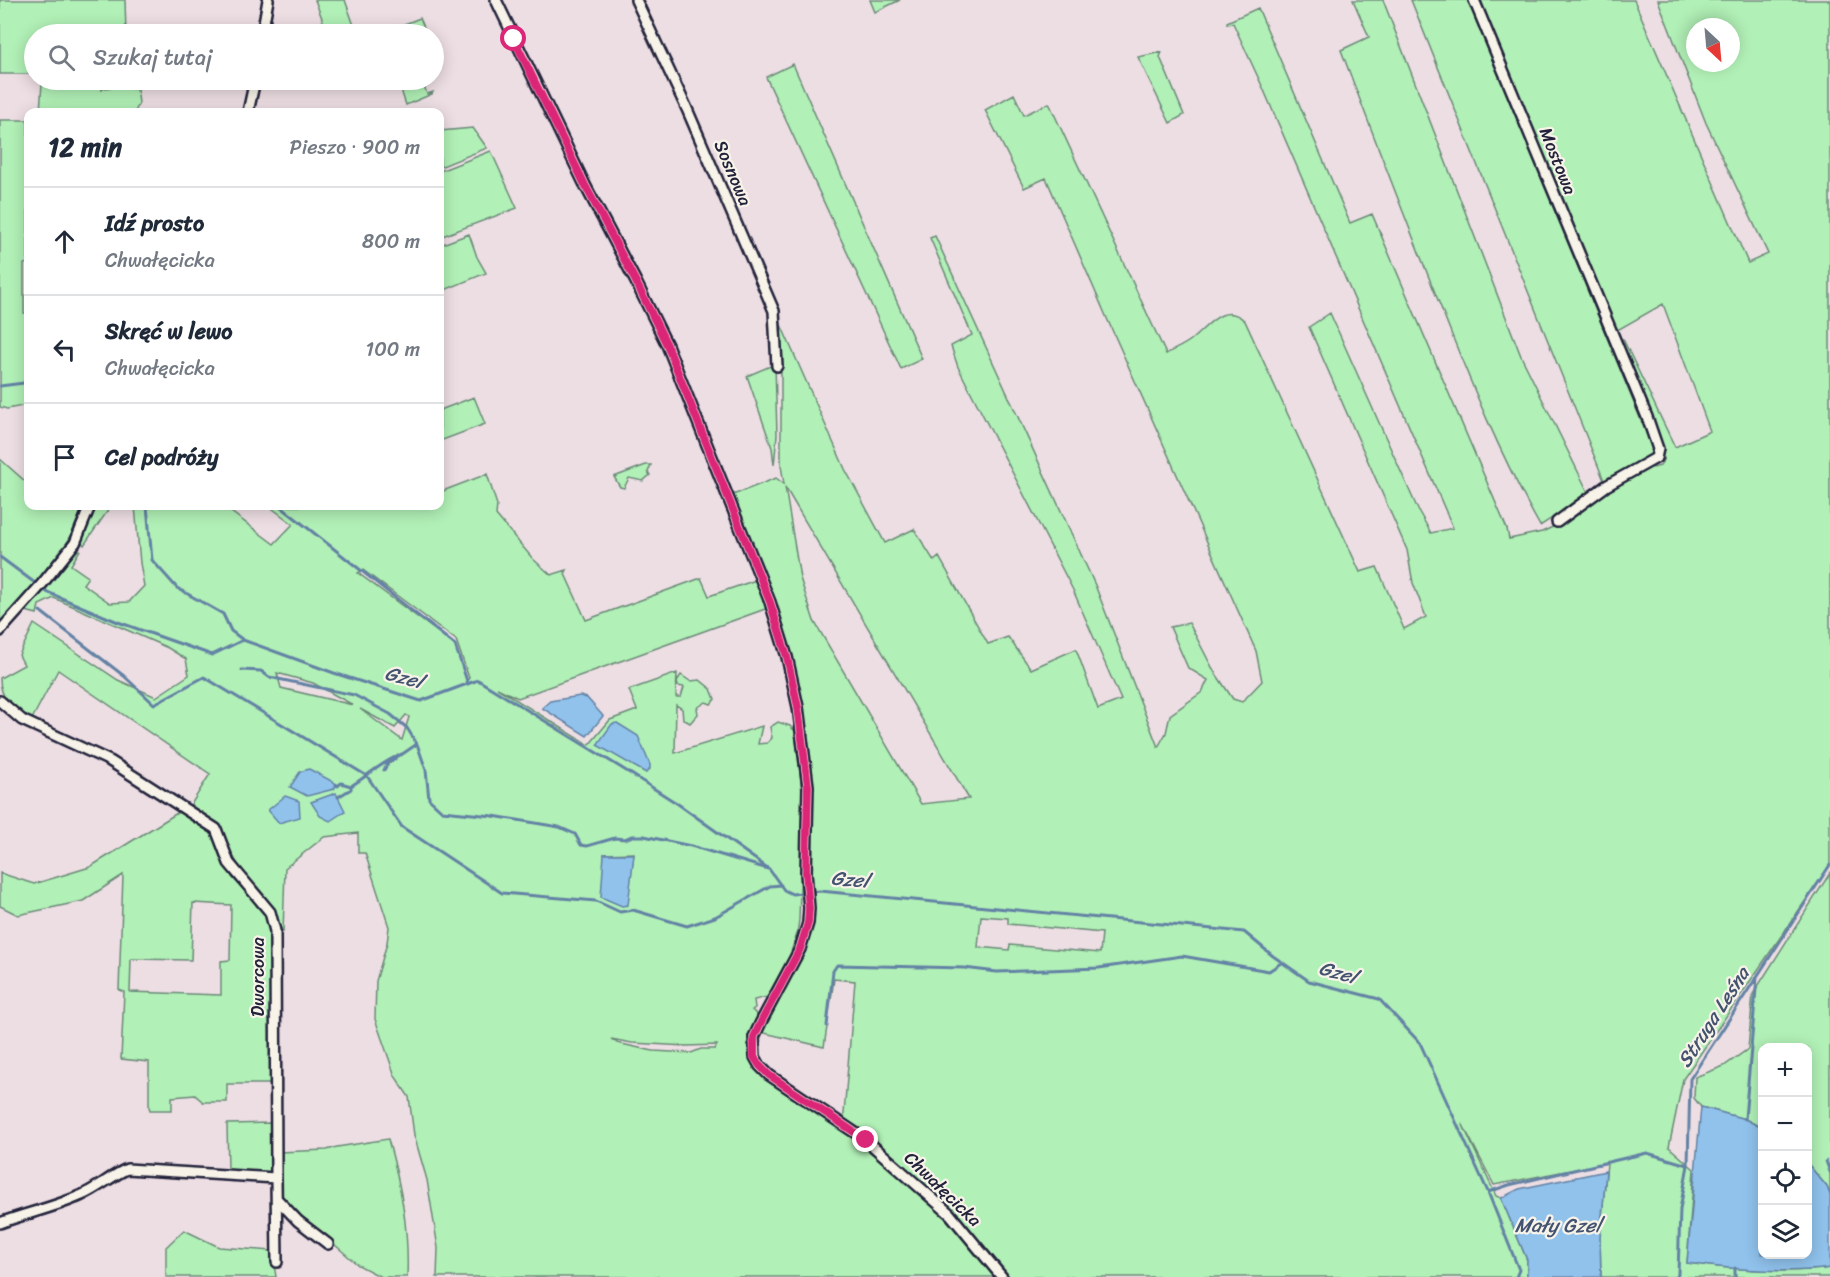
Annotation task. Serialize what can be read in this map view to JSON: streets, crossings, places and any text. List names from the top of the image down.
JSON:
{
  "streets": {
    "street": [
      "Mostowa",
      "Sosnowa",
      "Dworcowa",
      "Chwałęcicka"
    ]
  },
  "water": ["Gzel", "Struga Leśna", "Mały Gzel"],
  "north": "bottom right",
  "page": {
    "search": "Szukaj tutaj",
    "heading": ["12 min", "Pieszo · 900 m"],
    "list": [
      ["Idź prosto", "Chwałęcicka", "800 m"],
      ["Skręć w lewo", "Chwałęcicka", "100 m"],
      "Cel podróży"
    ],
    "map_buttons": ["+", "−"]
  }
}
